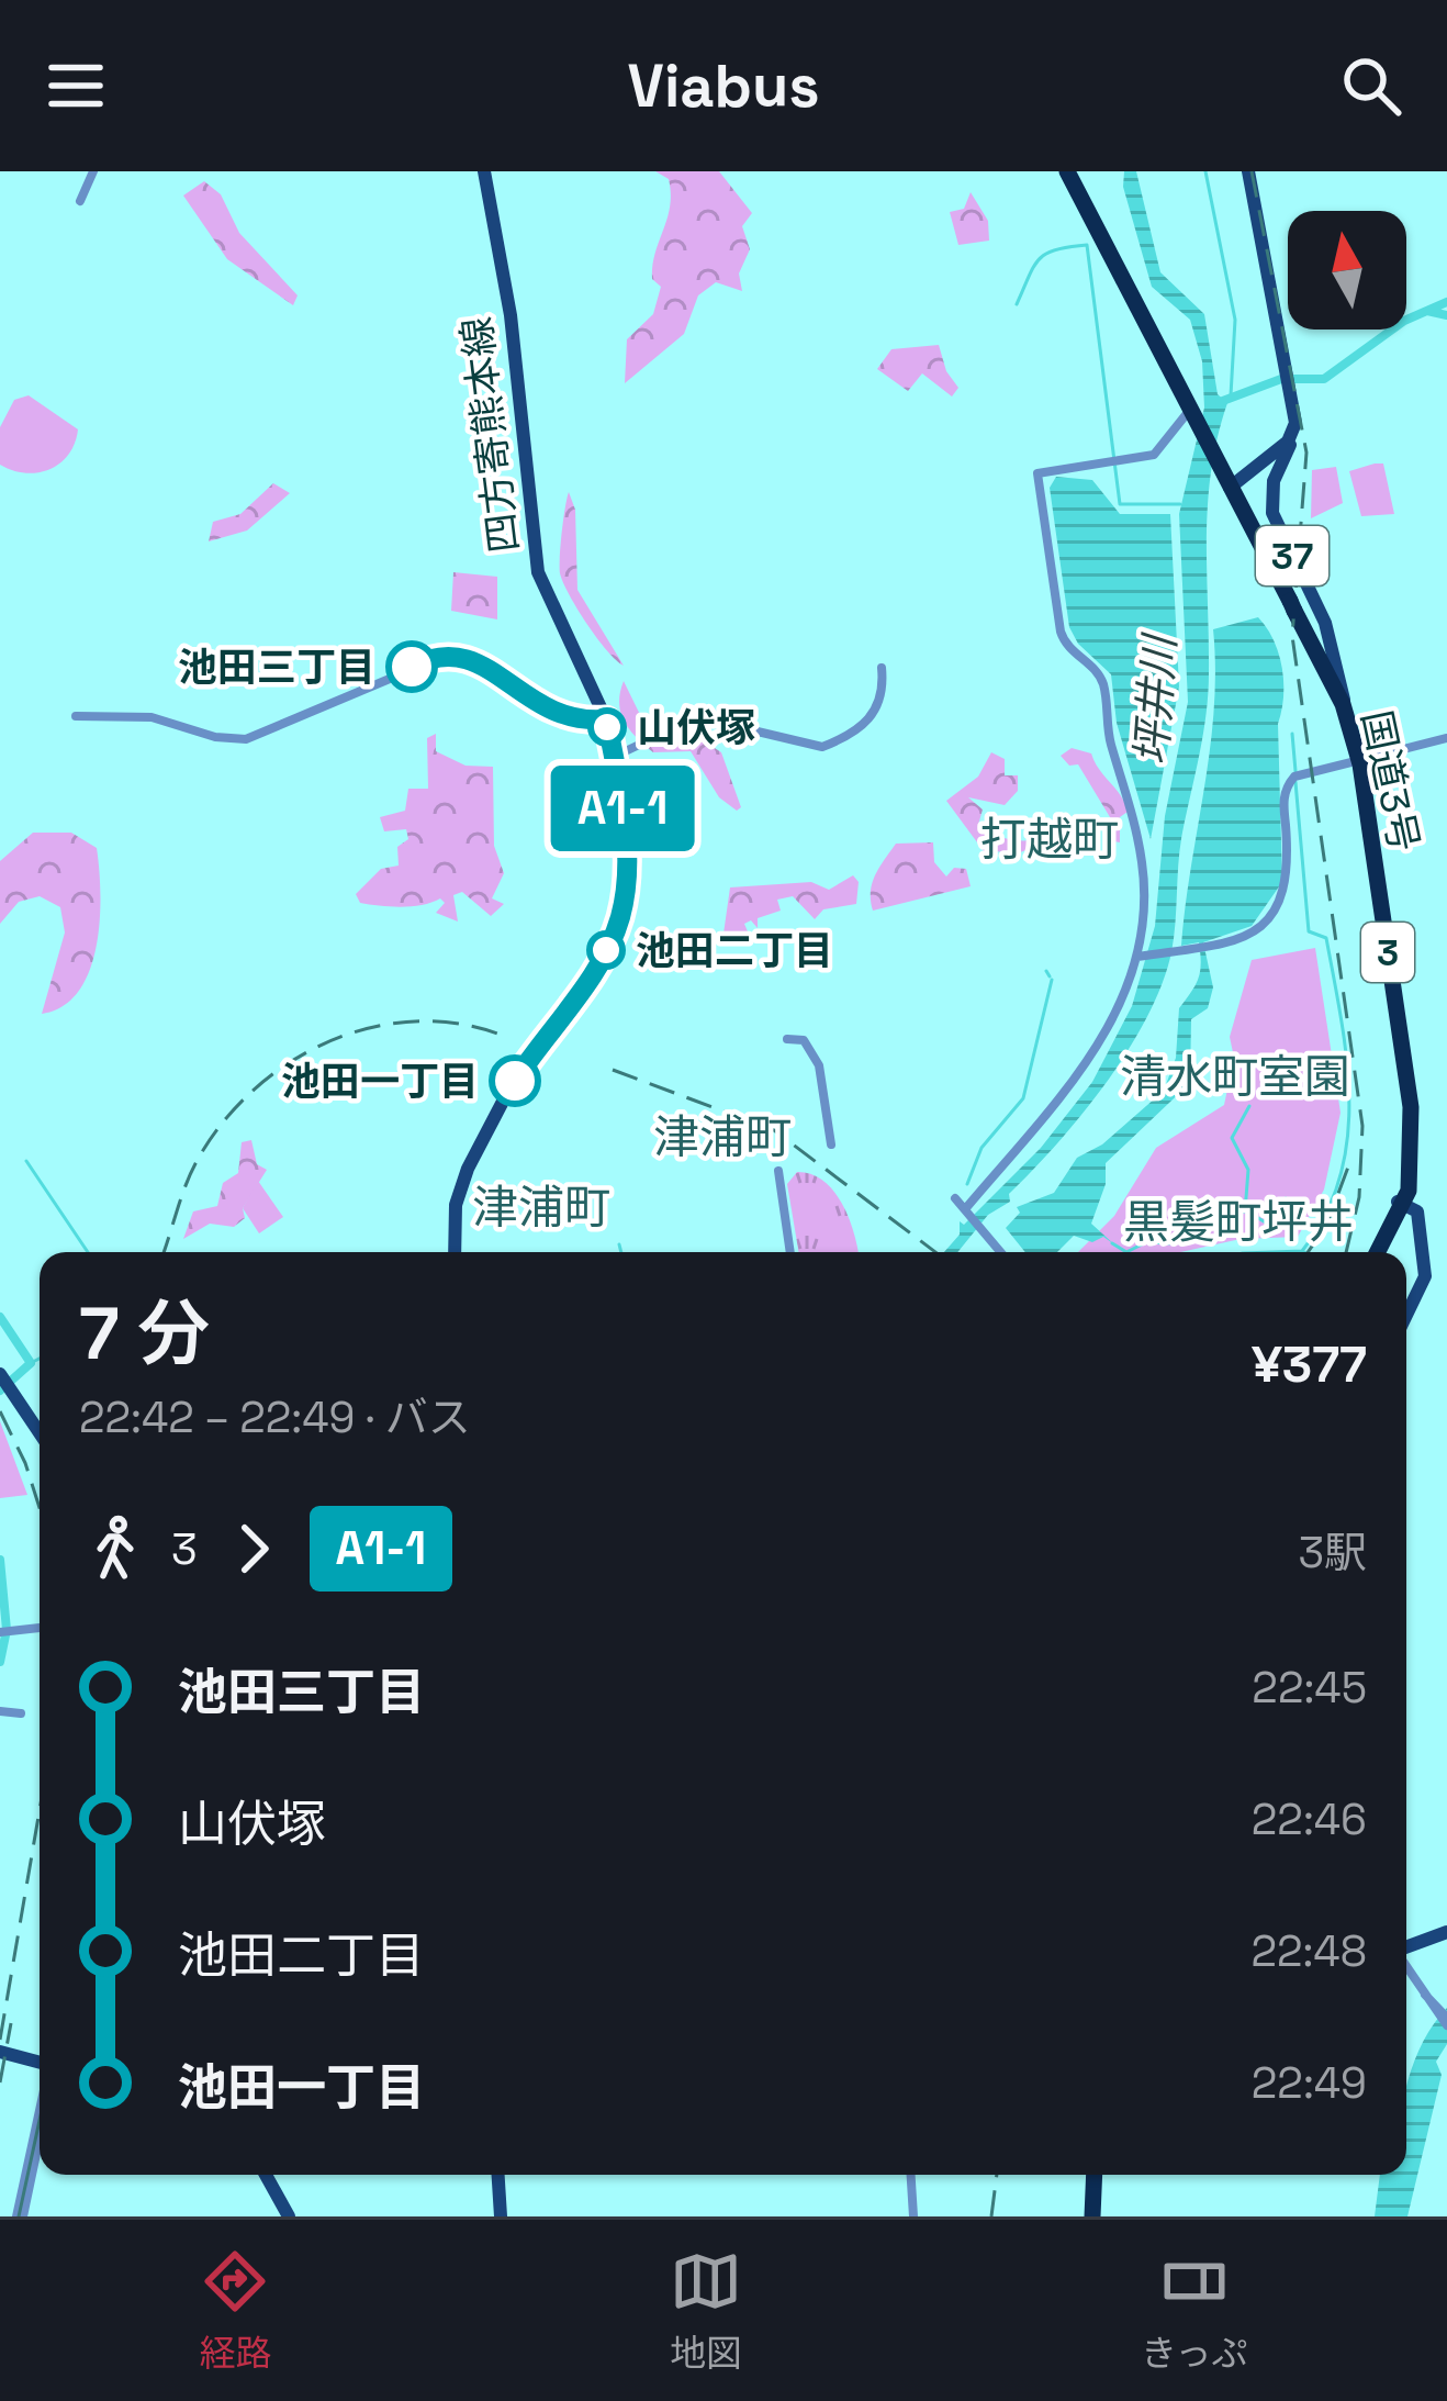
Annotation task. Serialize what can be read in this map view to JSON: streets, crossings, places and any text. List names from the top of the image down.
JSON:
{
  "streets": {
    "highway": ["国道3号", "3"],
    "main road": ["四方寄熊本線", "37"]
  },
  "crossings": [
    ["37", "国道3号"]
  ],
  "districts": [
    "打越町",
    "清水町室園",
    "津浦町",
    "津浦町",
    "黒髪町坪井"
  ],
  "water": ["坪井川"],
  "places": [
    "池田三丁目",
    "山伏塚",
    "池田二丁目",
    "池田一丁目"
  ],
  "lines": ["bus line A1-1"],
  "north": "top",
  "page": {
    "header": "Viabus",
    "on_map": "A1-1",
    "heading": ["7 分", "22:42 – 22:49 · バス", "¥377"],
    "legs": ["3", "A1-1", "3駅"],
    "list": [
      {
        "name": "池田三丁目",
        "value": "22:45"
      },
      {
        "name": "山伏塚",
        "value": "22:46"
      },
      {
        "name": "池田二丁目",
        "value": "22:48"
      },
      {
        "name": "池田一丁目",
        "value": "22:49"
      }
    ],
    "tabs": ["経路", "地図", "きっぷ"]
  }
}
